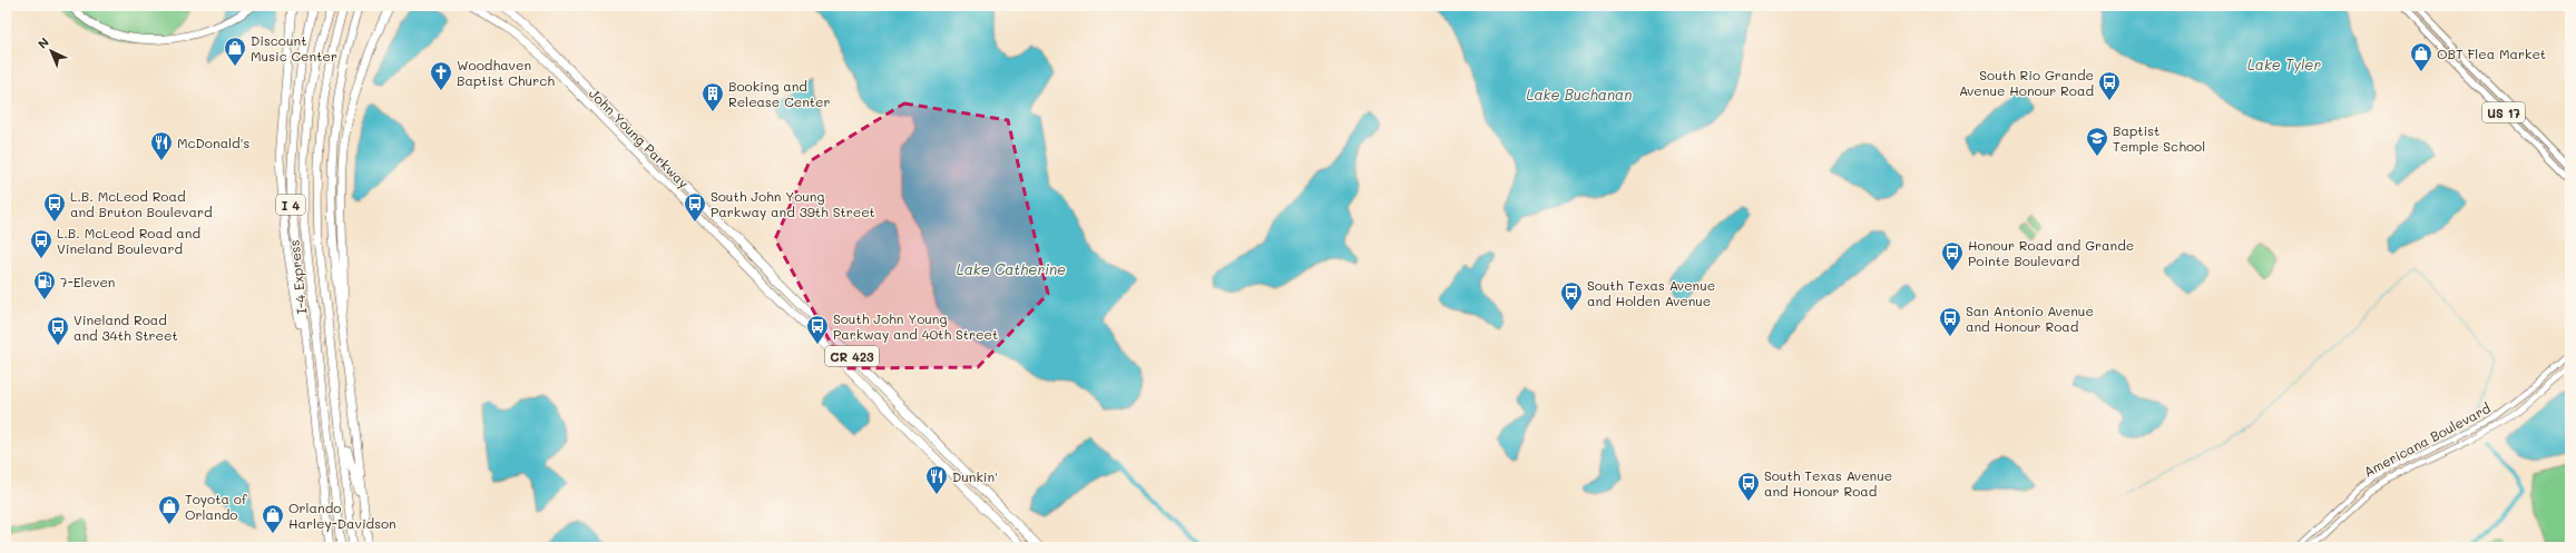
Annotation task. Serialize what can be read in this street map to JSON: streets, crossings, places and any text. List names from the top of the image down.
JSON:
{
  "streets": {
    "highway": [
      "John Young Parkway",
      "I 4",
      "I-4 Express",
      "CR 423"
    ],
    "main road": ["US 17", "Americana Boulevard"]
  },
  "water": ["Lake Tyler", "Lake Buchanan", "Lake Catherine"],
  "places": {
    "shop": [
      "Discount Music Center",
      "OBT Flea Market",
      "Toyota of Orlando",
      "Orlando Harley-Davidson"
    ],
    "church": ["Woodhaven Baptist Church"],
    "bus stop": [
      "South Rio Grande Avenue Honour Road",
      "L.B. McLeod Road and Bruton Boulevard",
      "South John Young Parkway and 39th Street",
      "L.B. McLeod Road and Vineland Boulevard",
      "Honour Road and Grande Pointe Boulevard",
      "South Texas Avenue and Holden Avenue",
      "San Antonio Avenue and Honour Road",
      "South John Young Parkway and 40th Street",
      "Vineland Road and 34th Street",
      "South Texas Avenue and Honour Road"
    ],
    "building": ["Booking and Release Center"],
    "school or university": ["Baptist Temple School"],
    "restaurant": ["McDonald's", "Dunkin'"],
    "fuel station": ["7-Eleven"]
  },
  "north": "top left"
}
